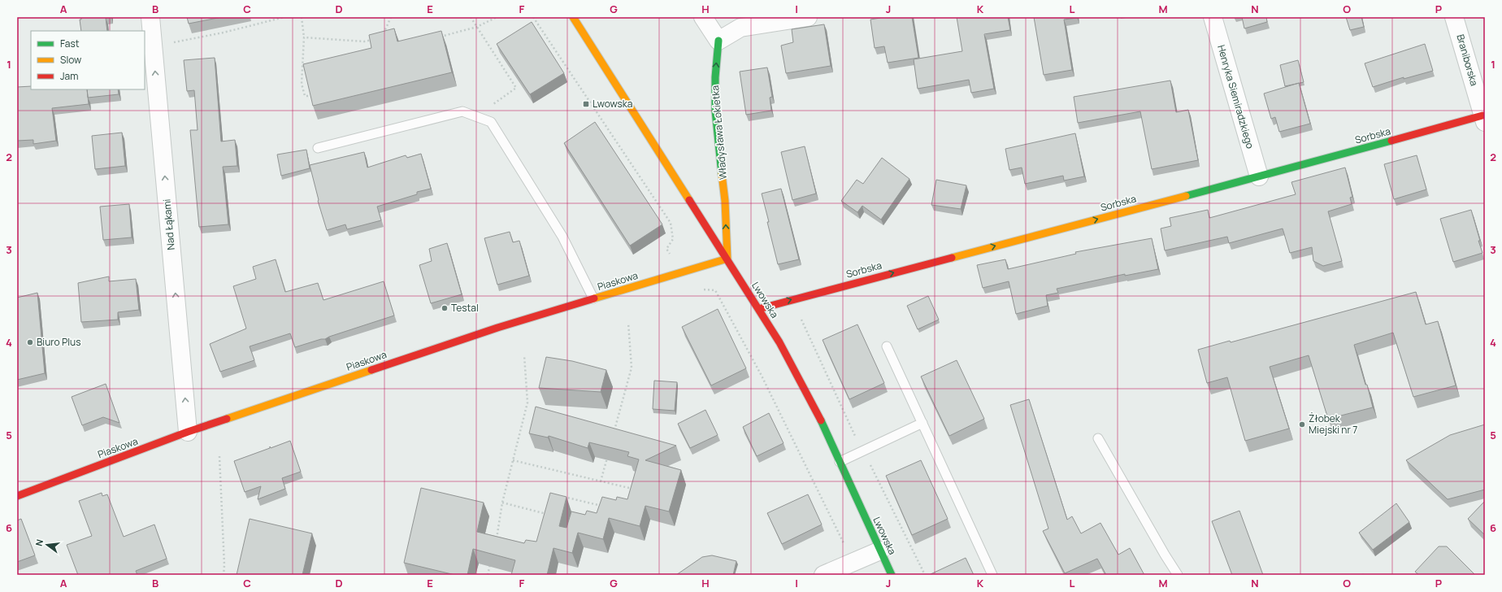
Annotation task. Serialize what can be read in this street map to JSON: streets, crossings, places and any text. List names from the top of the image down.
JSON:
{
  "streets": {
    "street": [
      "Braniborska",
      "Henryka Siemiradzkiego",
      "Władysława Łokietka",
      "Sorbska",
      "Nad Łąkami",
      "Piaskowa",
      "Lwowska"
    ]
  },
  "crossings": [
    ["Braniborska", "Sorbska"],
    ["Henryka Siemiradzkiego", "Sorbska"],
    ["Władysława Łokietka", "Piaskowa"],
    ["Władysława Łokietka", "Lwowska"],
    ["Sorbska", "Lwowska"],
    ["Nad Łąkami", "Piaskowa"],
    ["Piaskowa", "Lwowska"]
  ],
  "one_way": ["Władysława Łokietka", "Sorbska", "Nad Łąkami"],
  "places": {
    "transit": ["Lwowska"],
    "other": ["Testal", "Biuro Plus", "Żłobek Miejski nr 7"]
  },
  "legend": ["Fast", "Slow", "Jam"],
  "north": "left",
  "grid": {
    "columns": [
      "A",
      "B",
      "C",
      "D",
      "E",
      "F",
      "G",
      "H",
      "I",
      "J",
      "K",
      "L",
      "M",
      "N",
      "O",
      "P"
    ],
    "rows": [
      "1",
      "2",
      "3",
      "4",
      "5",
      "6"
    ]
  }
}
